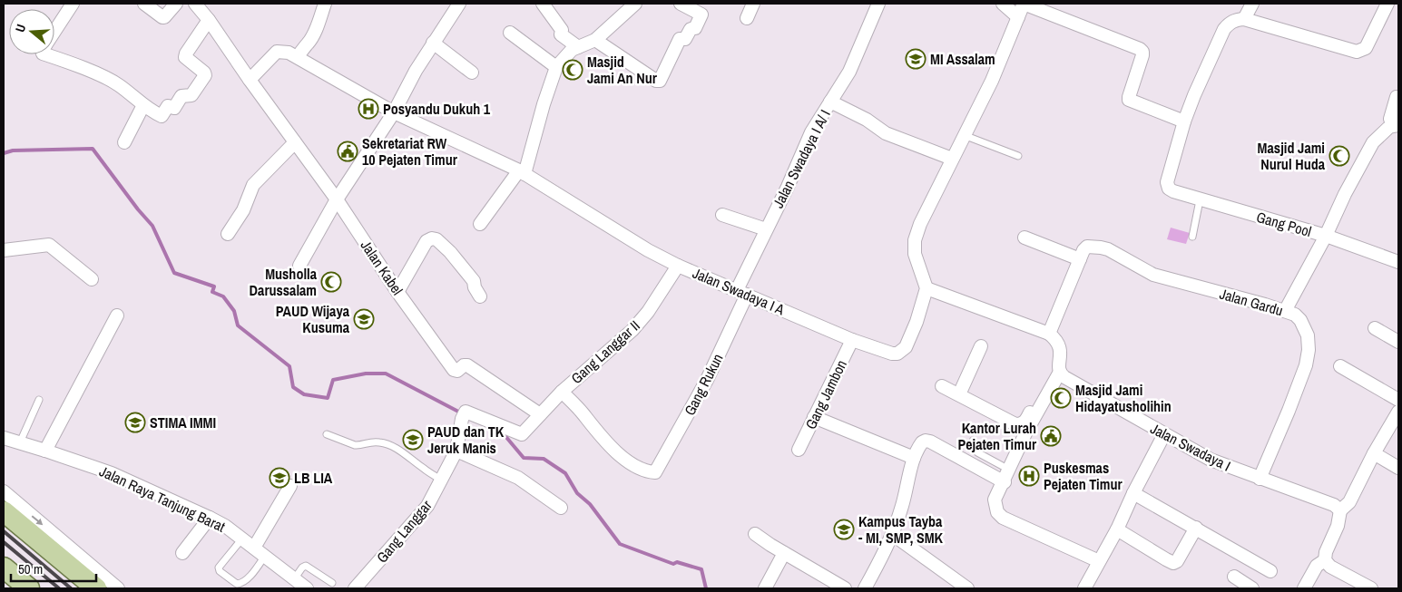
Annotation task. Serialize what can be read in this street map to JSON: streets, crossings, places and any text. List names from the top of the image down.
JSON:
{
  "streets": {
    "street": [
      "Jalan Swadaya I A/ I",
      "Gang Pool",
      "Jalan Kabel",
      "Jalan Swadaya I A",
      "Jalan Gardu",
      "Gang Langgar II",
      "Gang Rukun",
      "Gang Jambon",
      "Jalan Swadaya I",
      "Jalan Raya Tanjung Barat",
      "Gang Langgar"
    ]
  },
  "crossings": [
    ["Jalan Swadaya I A/ I", "Jalan Swadaya I A"],
    ["Jalan Swadaya I A/ I", "Gang Rukun"],
    ["Jalan Kabel", "Jalan Swadaya I A"],
    ["Jalan Kabel", "Gang Langgar II"],
    ["Jalan Swadaya I A", "Gang Langgar II"],
    ["Jalan Swadaya I A", "Gang Rukun"],
    ["Jalan Swadaya I A", "Gang Jambon"],
    ["Jalan Gardu", "Jalan Swadaya I"],
    ["Gang Langgar II", "Gang Rukun"],
    ["Gang Langgar II", "Gang Langgar"]
  ],
  "places": {
    "school or university": [
      "MI Assalam",
      "PAUD Wijaya Kusuma",
      "STIMA IMMI",
      "PAUD dan TK Jeruk Manis",
      "LB LIA",
      "Kampus Tayba - MI, SMP, SMK"
    ],
    "mosque": [
      "Masjid Jami An Nur",
      "Masjid Jami Nurul Huda",
      "Musholla Darussalam",
      "Masjid Jami Hidayatusholihin"
    ],
    "hospital": ["Posyandu Dukuh 1", "Puskesmas Pejaten Timur"],
    "public building": ["Sekretariat RW 10 Pejaten Timur", "Kantor Lurah Pejaten Timur"]
  },
  "scale_bar": "50 m",
  "north": "left"
}
